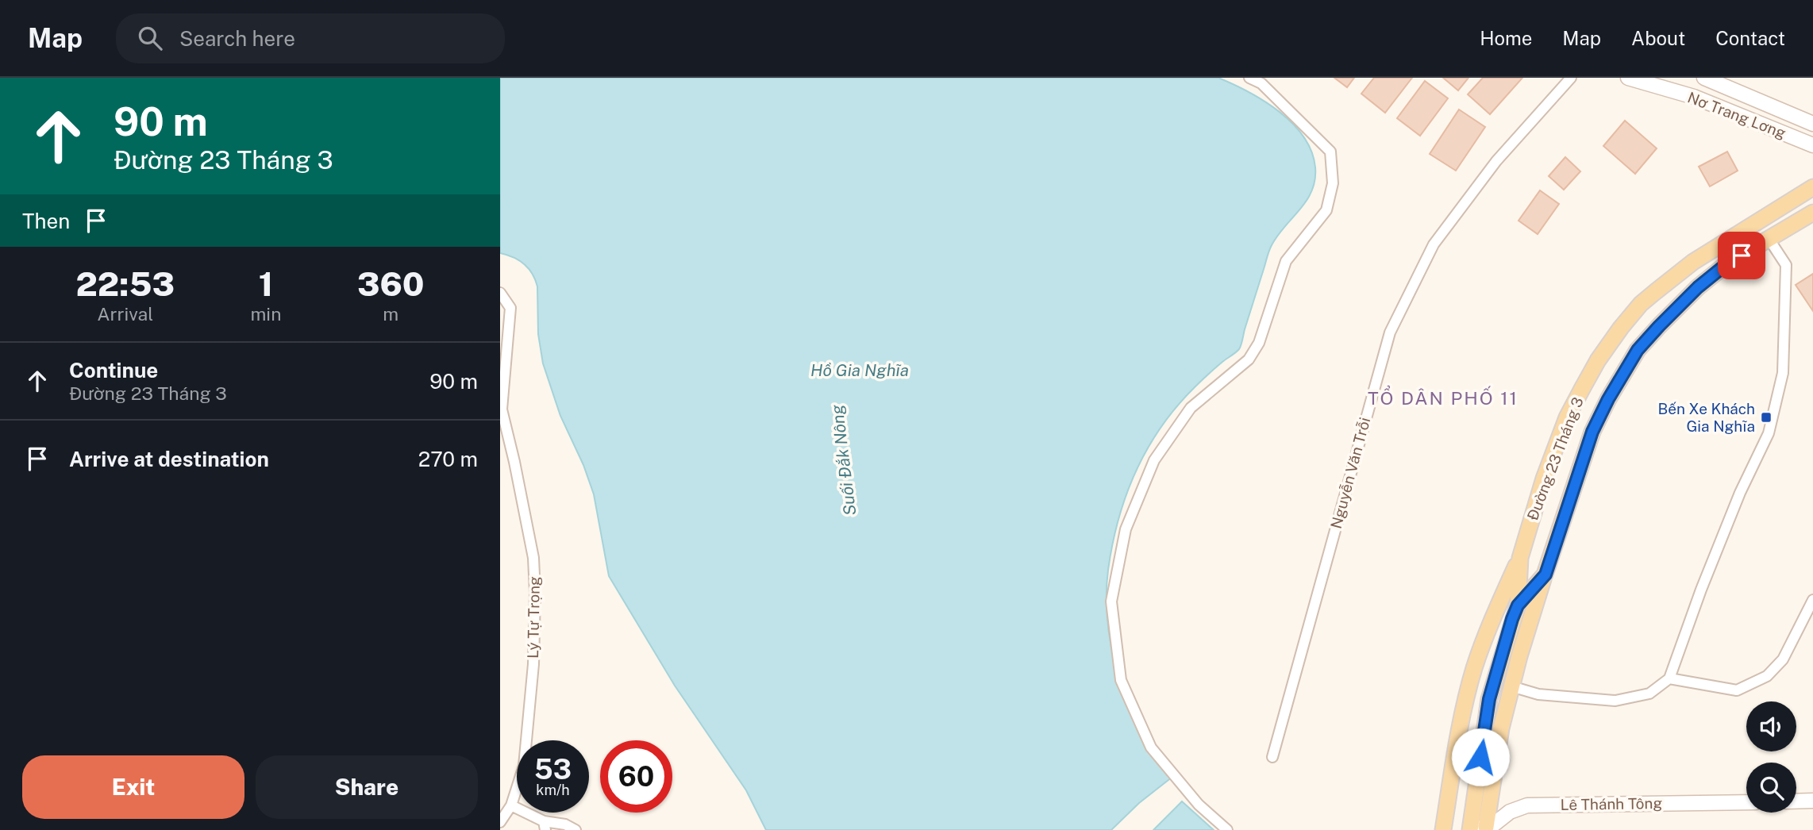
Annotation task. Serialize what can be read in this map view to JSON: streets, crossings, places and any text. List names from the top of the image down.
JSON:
{
  "streets": {
    "main road": ["Đường 23 Tháng 3"],
    "street": [
      "Nơ Trang Lơng",
      "Nguyễn Văn Trỗi",
      "Lý Tự Trọng",
      "Lê Thánh Tông"
    ]
  },
  "districts": ["TỔ DÂN PHỐ 11"],
  "water": ["Hồ Gia Nghĩa", "Suối Đắk Nông"],
  "places": {
    "transit": ["Bến Xe Khách Gia Nghĩa"]
  },
  "page": {
    "header": "Map",
    "search": "Search here",
    "nav": [
      "Home",
      "Map",
      "About",
      "Contact"
    ],
    "turn": ["90 m", "Đường 23 Tháng 3"],
    "then": "Then",
    "eta": [
      "22:53",
      "Arrival",
      "1",
      "min",
      "360",
      "m"
    ],
    "list": [
      {
        "name": "Continue",
        "note": "Đường 23 Tháng 3",
        "value": "90 m"
      },
      {
        "name": "Arrive at destination",
        "value": "270 m"
      }
    ],
    "speed": "53 km/h",
    "limit": "60",
    "buttons": ["Exit", "Share"]
  }
}
